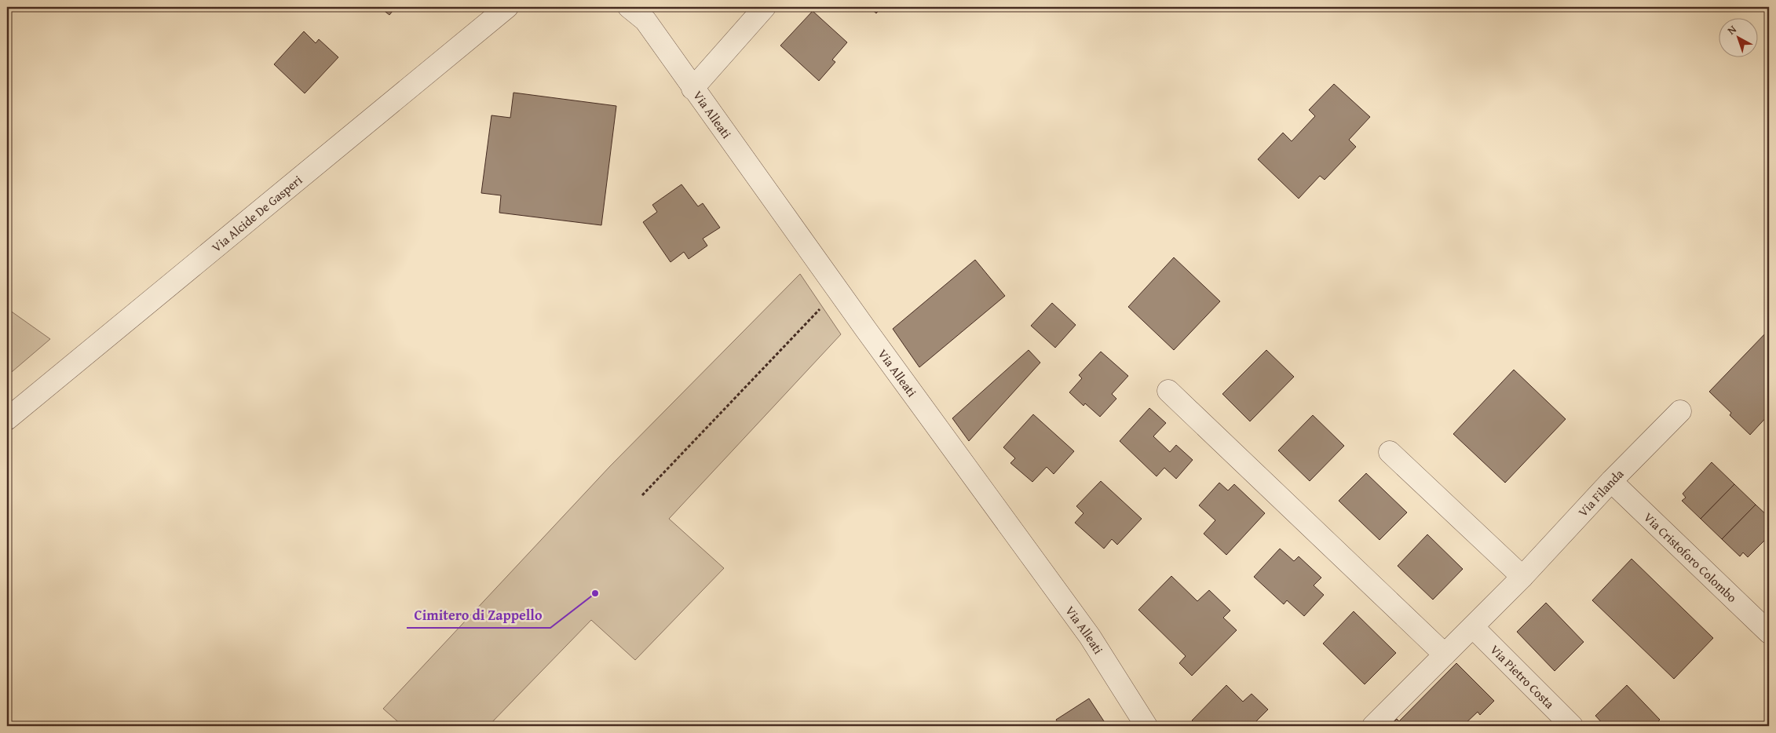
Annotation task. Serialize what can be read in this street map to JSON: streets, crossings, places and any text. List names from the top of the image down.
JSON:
{
  "streets": {
    "street": [
      "Via Alleati",
      "Via Alcide De Gasperi",
      "Via Filanda",
      "Via Cristoforo Colombo",
      "Via Pietro Costa"
    ]
  },
  "crossings": [
    ["Via Filanda", "Via Cristoforo Colombo"],
    ["Via Filanda", "Via Pietro Costa"]
  ],
  "places": ["Cimitero di Zappello"],
  "north": "top left"
}
